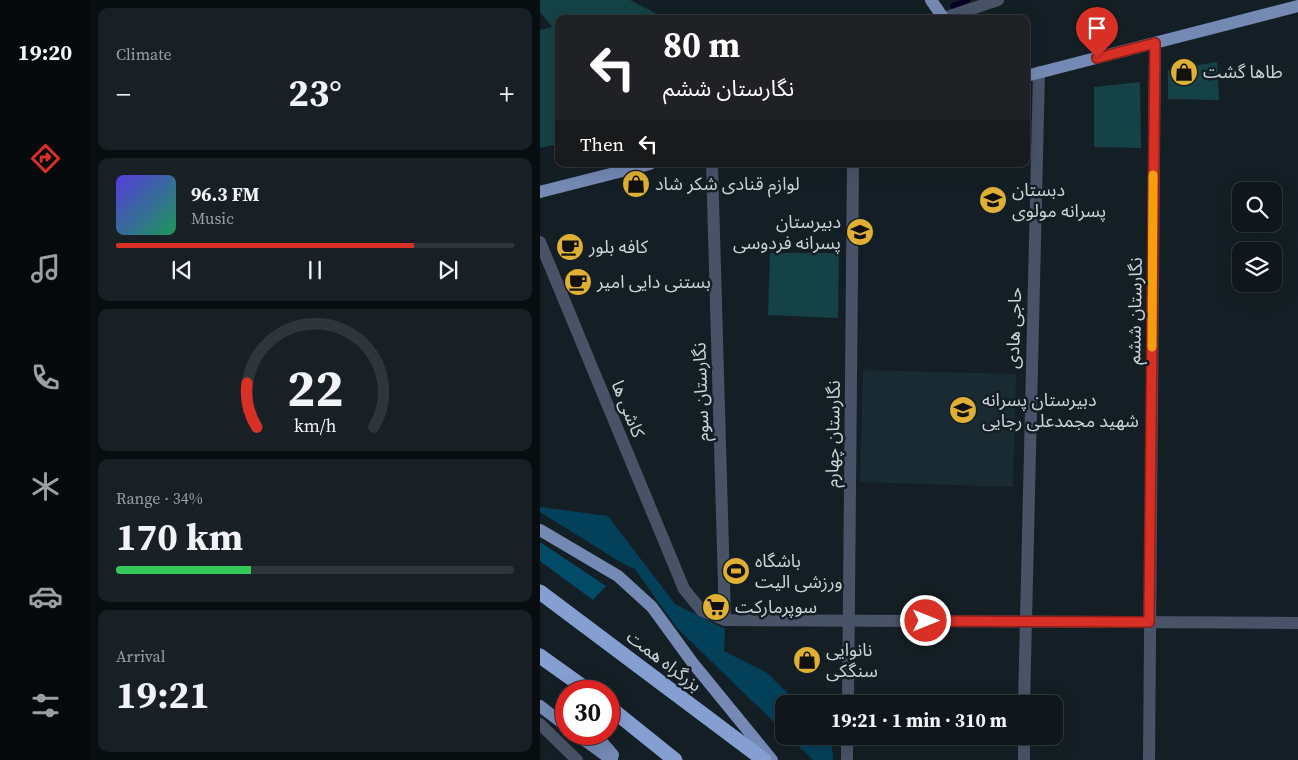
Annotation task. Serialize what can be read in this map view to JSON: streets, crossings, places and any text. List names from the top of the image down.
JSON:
{
  "streets": {
    "highway": ["بزرگراه همت"],
    "street": [
      "نگارستان ششم",
      "حاجی هادی",
      "نگارستان سوم",
      "کاشی ها",
      "نگارستان چهارم"
    ]
  },
  "crossings": [
    ["نگارستان سوم", "کاشی ها"]
  ],
  "places": {
    "shop": ["طاها گشت", "لوازم قنادی شکر شاد", "نانوایی سنگکی"],
    "school or university": ["دبستان پسرانه مولوی", "دبیرستان پسرانه فردوسی", "دبیرستان پسرانه شهید مجمدعلی رجایی"],
    "cafe": ["کافه بلور", "بستنی دایی امیر"],
    "sports": ["باشگاه ورزشی الیت"],
    "supermarket": ["سوپرمارکت"]
  },
  "page": {
    "tabs": "19:20",
    "tile": [
      "Climate",
      ["Range · 34%", "170 km"],
      ["Arrival", "19:21"]
    ],
    "turn": ["80 m", "نگارستان ششم"],
    "heat": ["−", "23°", "+"],
    "then": "Then",
    "song": ["96.3 FM", "Music"],
    "limit": "30",
    "trip": "19:21 · 1 min · 310 m",
    "gauge": ["22", "km/h"]
  }
}
